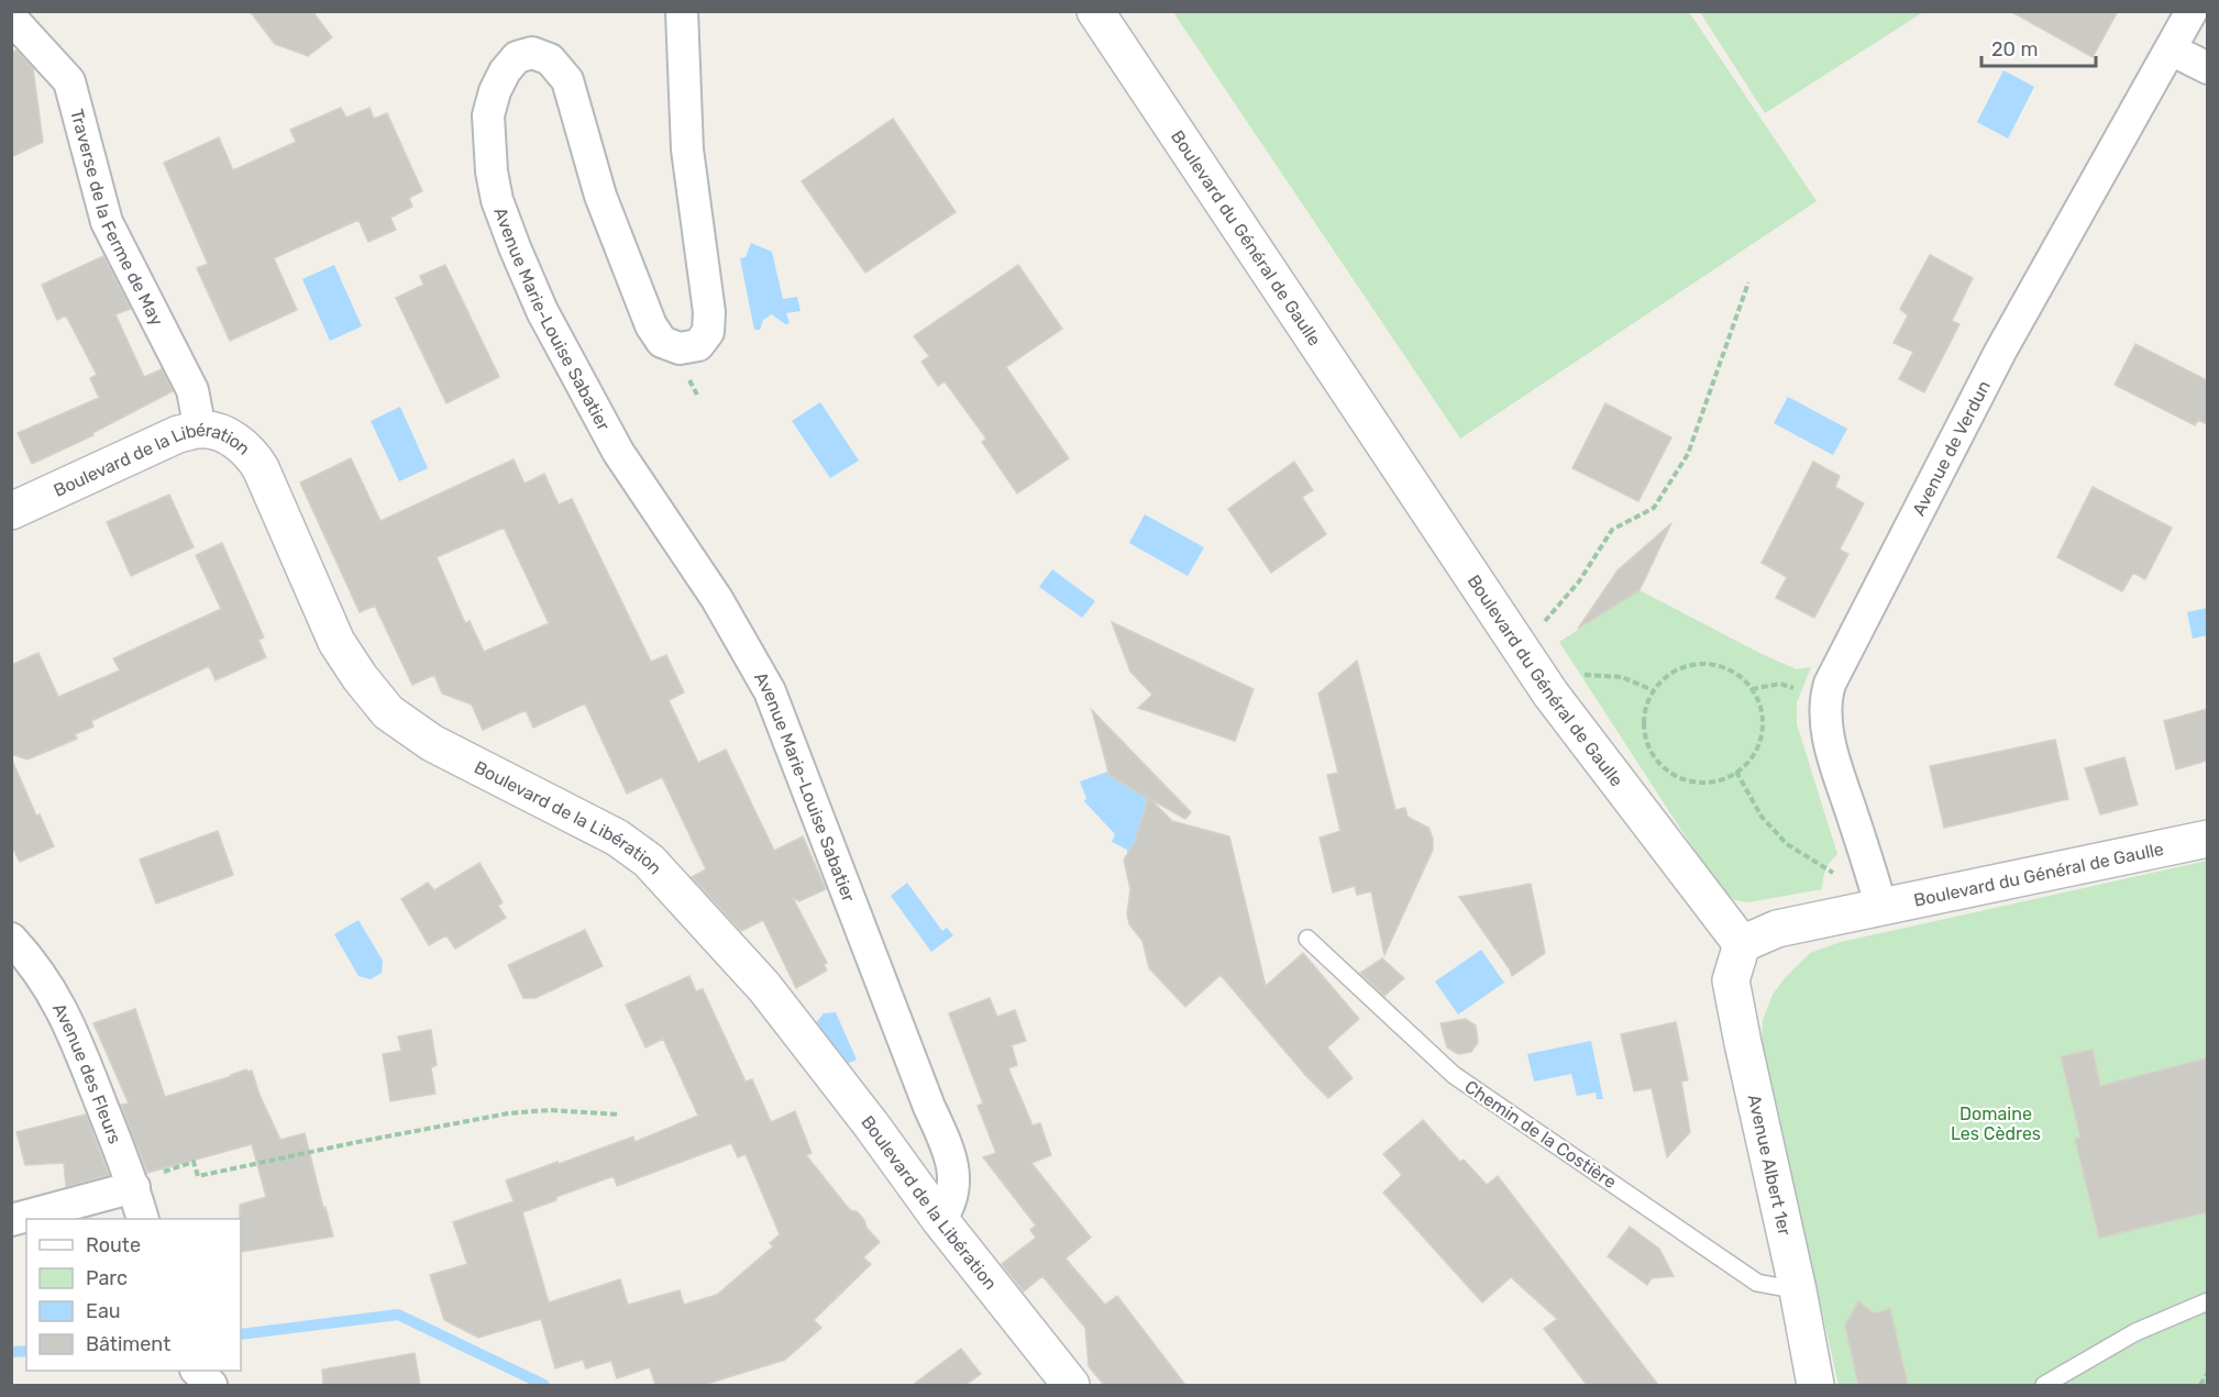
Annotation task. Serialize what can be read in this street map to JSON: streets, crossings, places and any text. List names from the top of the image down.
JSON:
{
  "streets": {
    "street": [
      "Traverse de la Ferme de May",
      "Boulevard du Général de Gaulle",
      "Avenue Marie-Louise Sabatier",
      "Avenue de Verdun",
      "Boulevard de la Libération",
      "Avenue des Fleurs",
      "Avenue Albert 1er"
    ],
    "lane": ["Chemin de la Costière"]
  },
  "crossings": [
    ["Traverse de la Ferme de May", "Boulevard de la Libération"],
    ["Boulevard du Général de Gaulle", "Avenue de Verdun"],
    ["Boulevard du Général de Gaulle", "Avenue Albert 1er"],
    ["Avenue Marie-Louise Sabatier", "Boulevard de la Libération"],
    ["Chemin de la Costière", "Avenue Albert 1er"]
  ],
  "parks": ["Domaine Les Cèdres"],
  "legend": [
    "Route",
    "Parc",
    "Eau",
    "Bâtiment"
  ],
  "scale_bar": "20 m"
}
